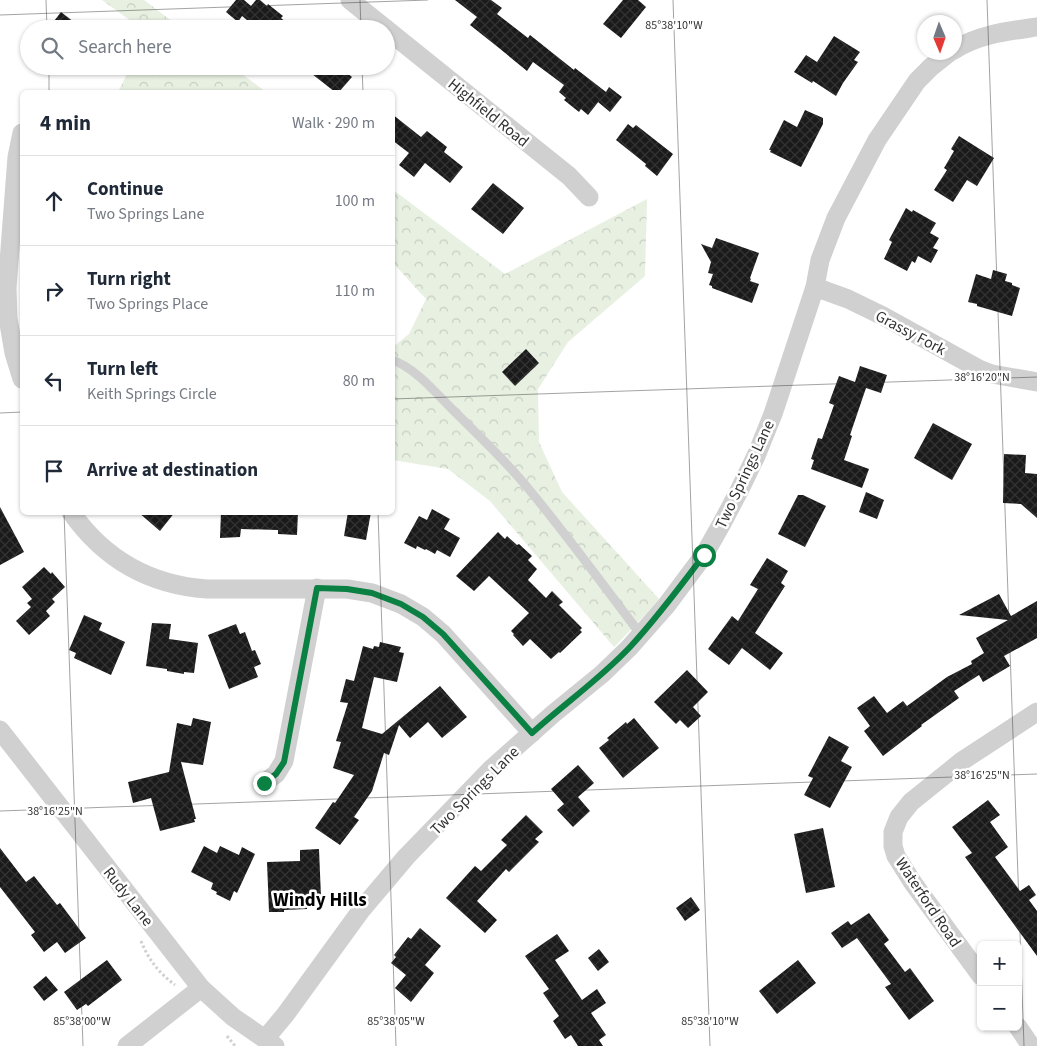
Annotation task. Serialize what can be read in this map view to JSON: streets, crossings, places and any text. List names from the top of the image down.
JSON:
{
  "streets": {
    "street": [
      "Highfield Road",
      "Grassy Fork",
      "Two Springs Lane",
      "Rudy Lane",
      "Waterford Road"
    ]
  },
  "crossings": [
    ["Grassy Fork", "Two Springs Lane"],
    ["Two Springs Lane", "Rudy Lane"]
  ],
  "districts": ["Windy Hills"],
  "north": "bottom",
  "page": {
    "search": "Search here",
    "heading": ["4 min", "Walk · 290 m"],
    "list": [
      ["Continue", "Two Springs Lane", "100 m"],
      ["Turn right", "Two Springs Place", "110 m"],
      ["Turn left", "Keith Springs Circle", "80 m"],
      "Arrive at destination"
    ],
    "map_buttons": ["+", "−"]
  },
  "coordinates": [
    "85°38'10\"W",
    "38°16'20\"N",
    "38°16'25\"N",
    "85°38'00\"W",
    "85°38'05\"W"
  ]
}
